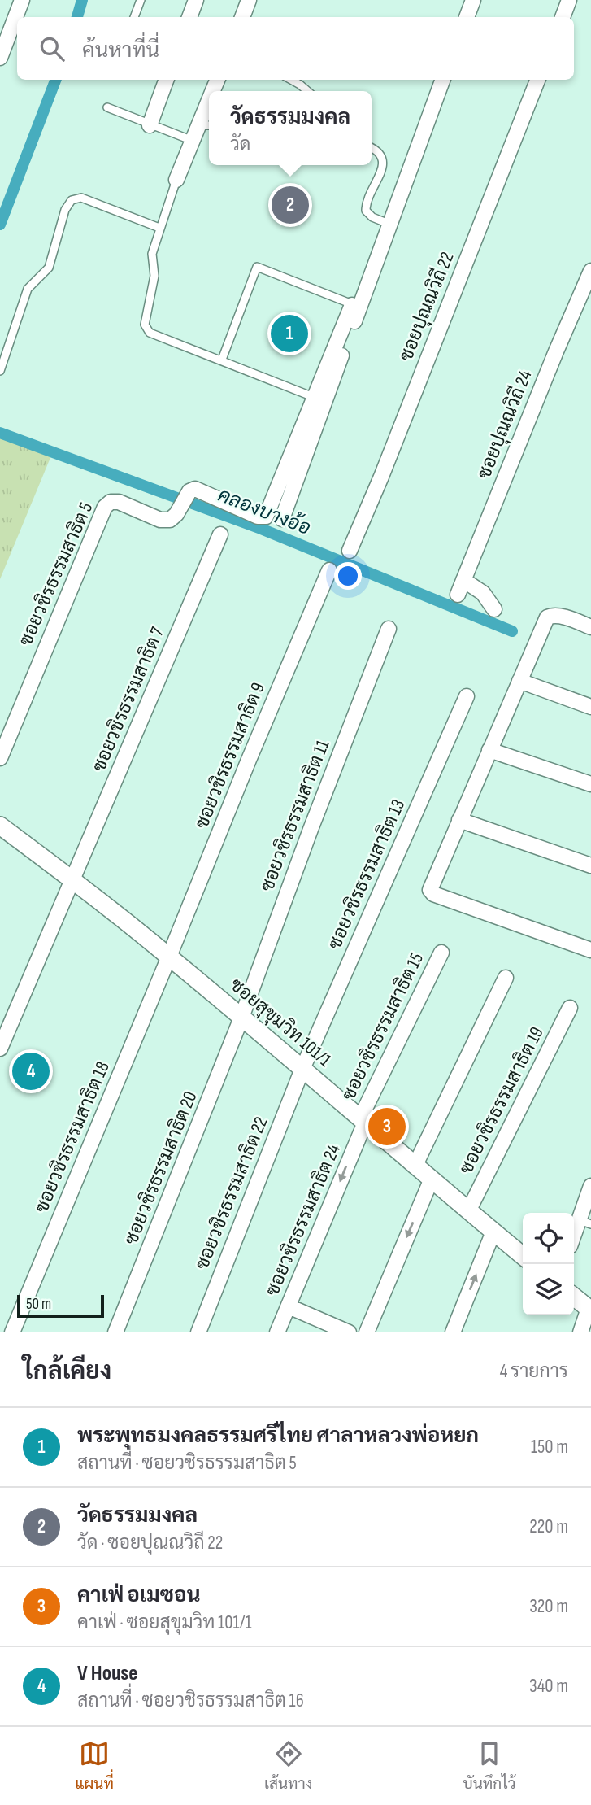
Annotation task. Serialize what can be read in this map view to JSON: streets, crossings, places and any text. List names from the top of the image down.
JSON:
{
  "streets": {
    "street": [
      "ซอยปุณณวิถี 22",
      "ซอยปุณณวิถี 24",
      "ซอยวชิรธรรมสาธิต 5",
      "ซอยวชิรธรรมสาธิต 7",
      "ซอยวชิรธรรมสาธิต 9",
      "ซอยวชิรธรรมสาธิต 11",
      "ซอยวชิรธรรมสาธิต 13",
      "ซอยสุขุมวิท 101/1",
      "ซอยวชิรธรรมสาธิต 15",
      "ซอยวชิรธรรมสาธิต 19",
      "ซอยวชิรธรรมสาธิต 18",
      "ซอยวชิรธรรมสาธิต 20",
      "ซอยวชิรธรรมสาธิต 22",
      "ซอยวชิรธรรมสาธิต 24"
    ]
  },
  "crossings": [
    ["ซอยวชิรธรรมสาธิต 7", "ซอยสุขุมวิท 101/1"],
    ["ซอยวชิรธรรมสาธิต 9", "ซอยสุขุมวิท 101/1"],
    ["ซอยวชิรธรรมสาธิต 9", "ซอยวชิรธรรมสาธิต 18"],
    ["ซอยวชิรธรรมสาธิต 11", "ซอยสุขุมวิท 101/1"],
    ["ซอยวชิรธรรมสาธิต 11", "ซอยวชิรธรรมสาธิต 20"],
    ["ซอยวชิรธรรมสาธิต 13", "ซอยสุขุมวิท 101/1"],
    ["ซอยวชิรธรรมสาธิต 13", "ซอยวชิรธรรมสาธิต 22"],
    ["ซอยสุขุมวิท 101/1", "ซอยวชิรธรรมสาธิต 15"],
    ["ซอยสุขุมวิท 101/1", "ซอยวชิรธรรมสาธิต 19"],
    ["ซอยสุขุมวิท 101/1", "ซอยวชิรธรรมสาธิต 18"],
    ["ซอยสุขุมวิท 101/1", "ซอยวชิรธรรมสาธิต 20"],
    ["ซอยสุขุมวิท 101/1", "ซอยวชิรธรรมสาธิต 22"],
    ["ซอยสุขุมวิท 101/1", "ซอยวชิรธรรมสาธิต 24"],
    ["ซอยวชิรธรรมสาธิต 15", "ซอยวชิรธรรมสาธิต 24"]
  ],
  "water": ["คลองบางอ้อ"],
  "scale_bar": "50 m",
  "page": {
    "search": "ค้นหาที่นี่",
    "popup": ["วัดธรรมมงคล", "วัด"],
    "pins": [
      "2",
      "1",
      "4",
      "3"
    ],
    "scale": "50 m",
    "heading": ["ใกล้เคียง", "4 รายการ"],
    "list": [
      {
        "mark": "1",
        "name": "พระพุทธมงคลธรรมศรีไทย ศาลาหลวงพ่อหยก",
        "note": "สถานที่ · ซอยวชิรธรรมสาธิต 5",
        "value": "150 m"
      },
      {
        "mark": "2",
        "name": "วัดธรรมมงคล",
        "note": "วัด · ซอยปุณณวิถี 22",
        "value": "220 m"
      },
      {
        "mark": "3",
        "name": "คาเฟ่ อเมซอน",
        "note": "คาเฟ่ · ซอยสุขุมวิท 101/1",
        "value": "320 m"
      },
      {
        "mark": "4",
        "name": "V House",
        "note": "สถานที่ · ซอยวชิรธรรมสาธิต 16",
        "value": "340 m"
      }
    ],
    "nav": ["แผนที่", "เส้นทาง", "บันทึกไว้"]
  }
}
